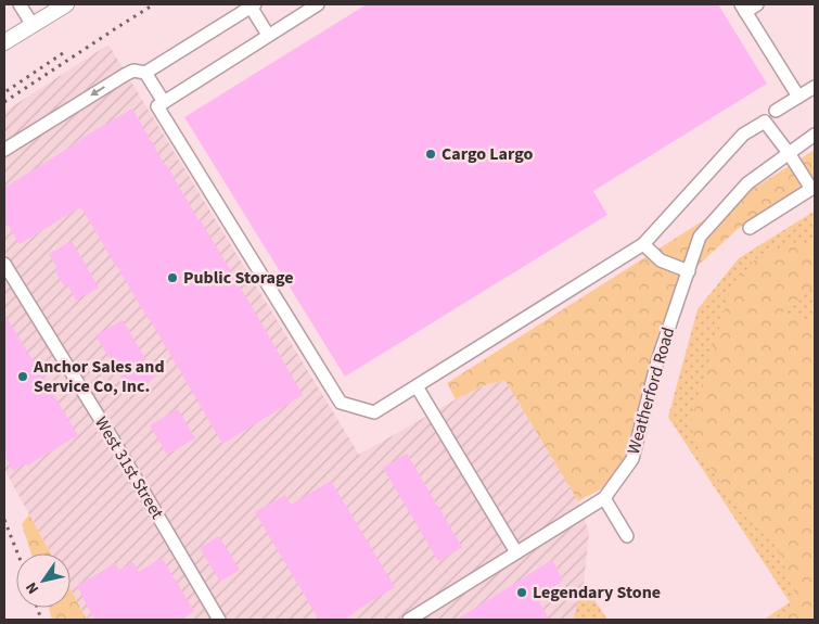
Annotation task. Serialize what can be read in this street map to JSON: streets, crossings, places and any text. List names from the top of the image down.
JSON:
{
  "streets": {
    "street": ["Weatherford Road", "West 31st Street"]
  },
  "places": [
    "Cargo Largo",
    "Public Storage",
    "Anchor Sales and Service Co, Inc.",
    "Legendary Stone"
  ],
  "north": "bottom left"
}
